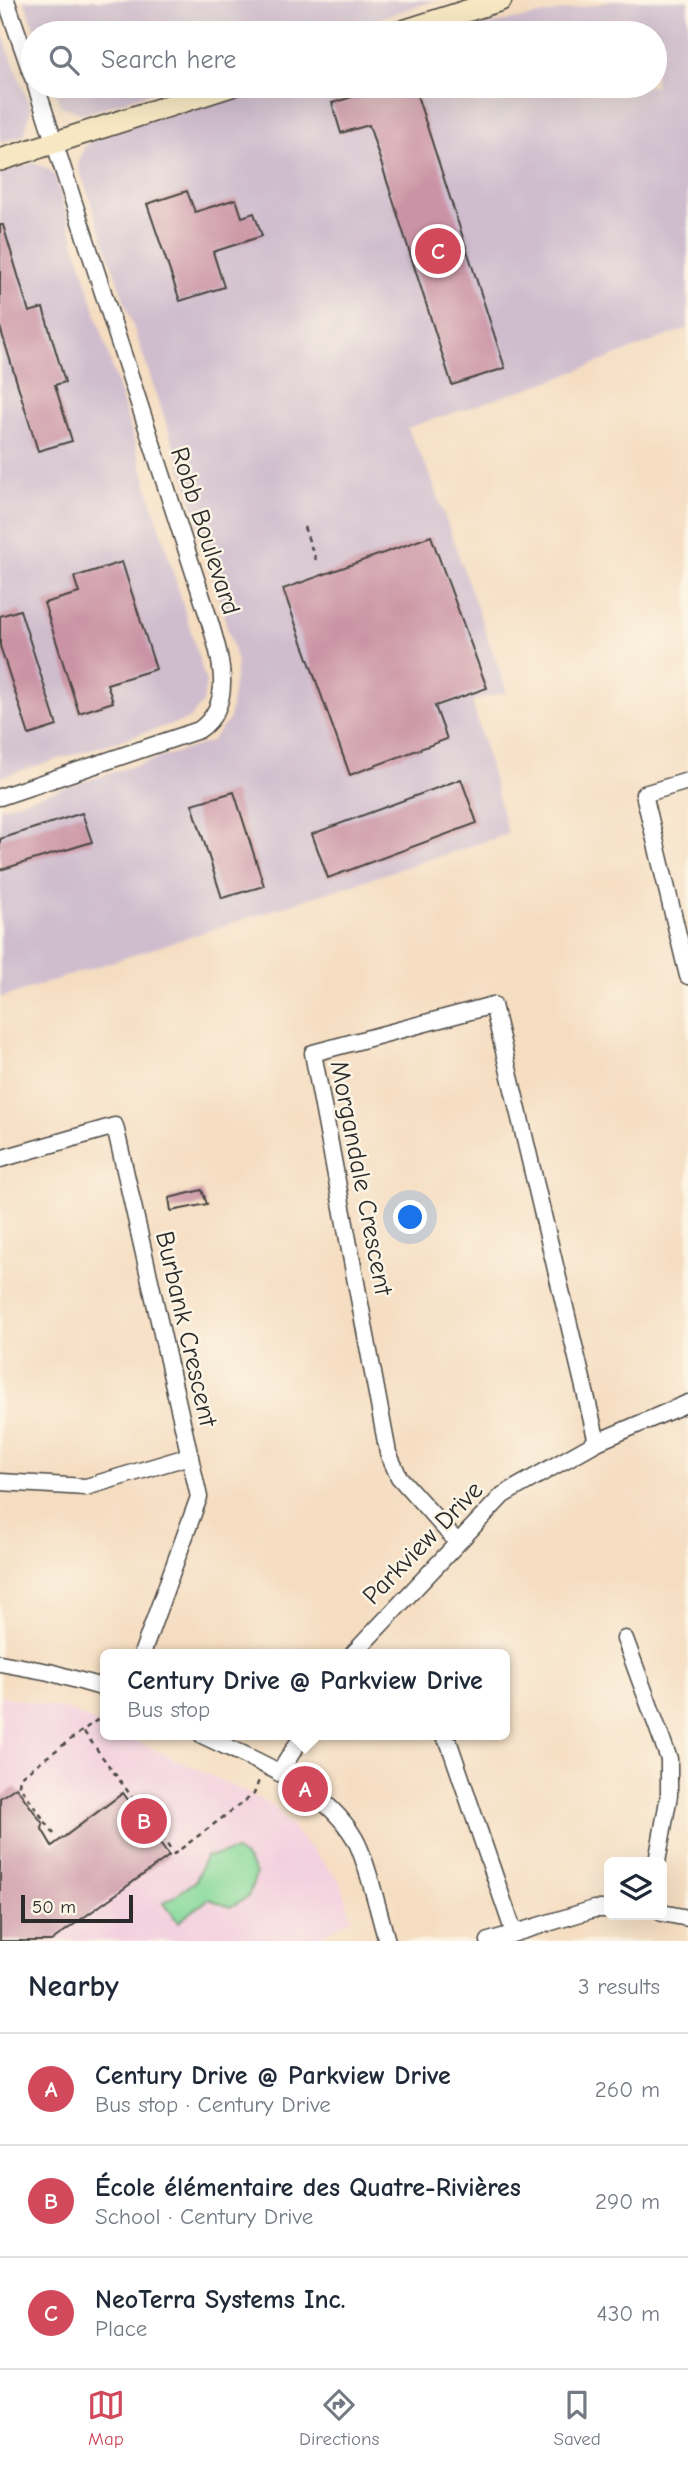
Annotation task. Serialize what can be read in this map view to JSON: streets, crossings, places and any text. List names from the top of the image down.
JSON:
{
  "streets": {
    "street": [
      "Robb Boulevard",
      "Morgandale Crescent",
      "Burbank Crescent",
      "Parkview Drive"
    ]
  },
  "crossings": [
    ["Morgandale Crescent", "Parkview Drive"]
  ],
  "scale_bar": "50 m",
  "page": {
    "search": "Search here",
    "pins": ["C", "A", "B"],
    "popup": ["Century Drive @ Parkview Drive", "Bus stop"],
    "scale": "50 m",
    "heading": ["Nearby", "3 results"],
    "list": [
      {
        "mark": "A",
        "name": "Century Drive @ Parkview Drive",
        "note": "Bus stop · Century Drive",
        "value": "260 m"
      },
      {
        "mark": "B",
        "name": "École élémentaire des Quatre-Rivières",
        "note": "School · Century Drive",
        "value": "290 m"
      },
      {
        "mark": "C",
        "name": "NeoTerra Systems Inc.",
        "note": "Place",
        "value": "430 m"
      }
    ],
    "nav": ["Map", "Directions", "Saved"]
  }
}
